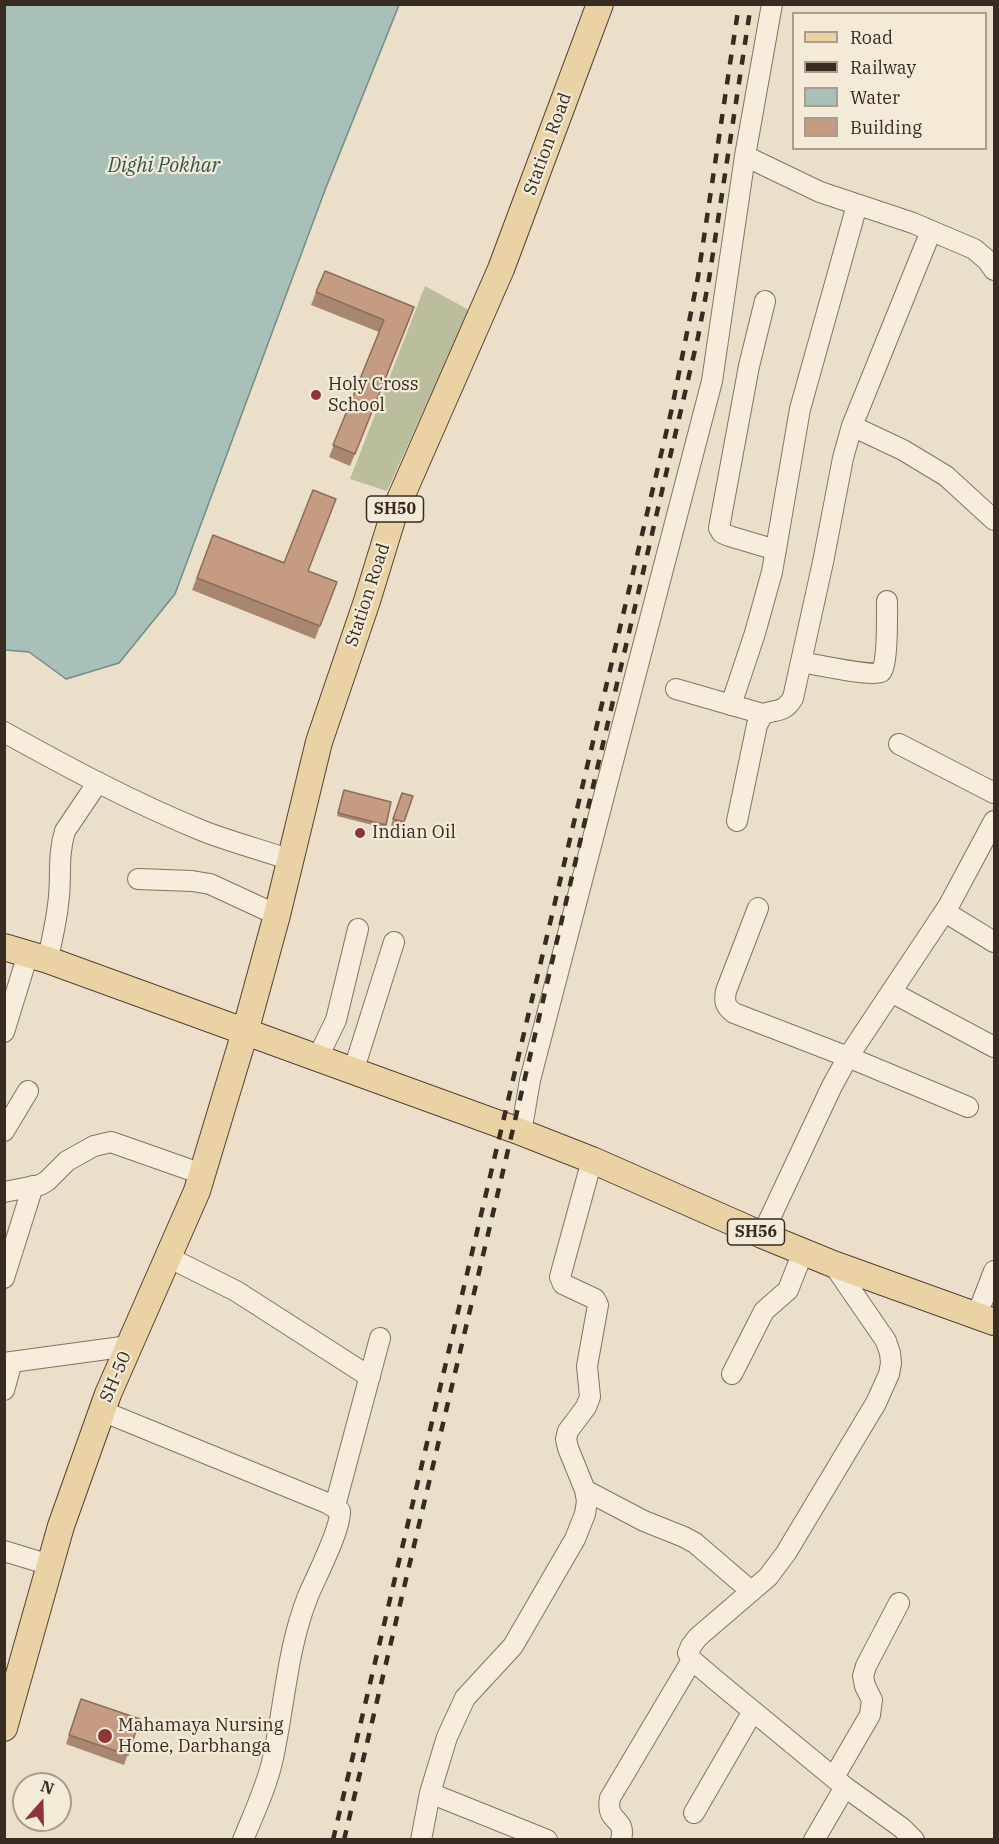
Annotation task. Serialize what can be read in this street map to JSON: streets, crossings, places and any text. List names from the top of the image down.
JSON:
{
  "streets": {
    "main road": [
      "Station Road",
      "SH50",
      "SH56",
      "SH-50"
    ]
  },
  "crossings": [
    ["Station Road", "SH56"],
    ["Station Road", "SH-50"],
    ["SH56", "SH-50"]
  ],
  "water": ["Dighi Pokhar"],
  "places": ["Holy Cross School", "Indian Oil", "Mahamaya Nursing Home, Darbhanga"],
  "legend": [
    "Road",
    "Railway",
    "Water",
    "Building"
  ],
  "north": "top"
}
